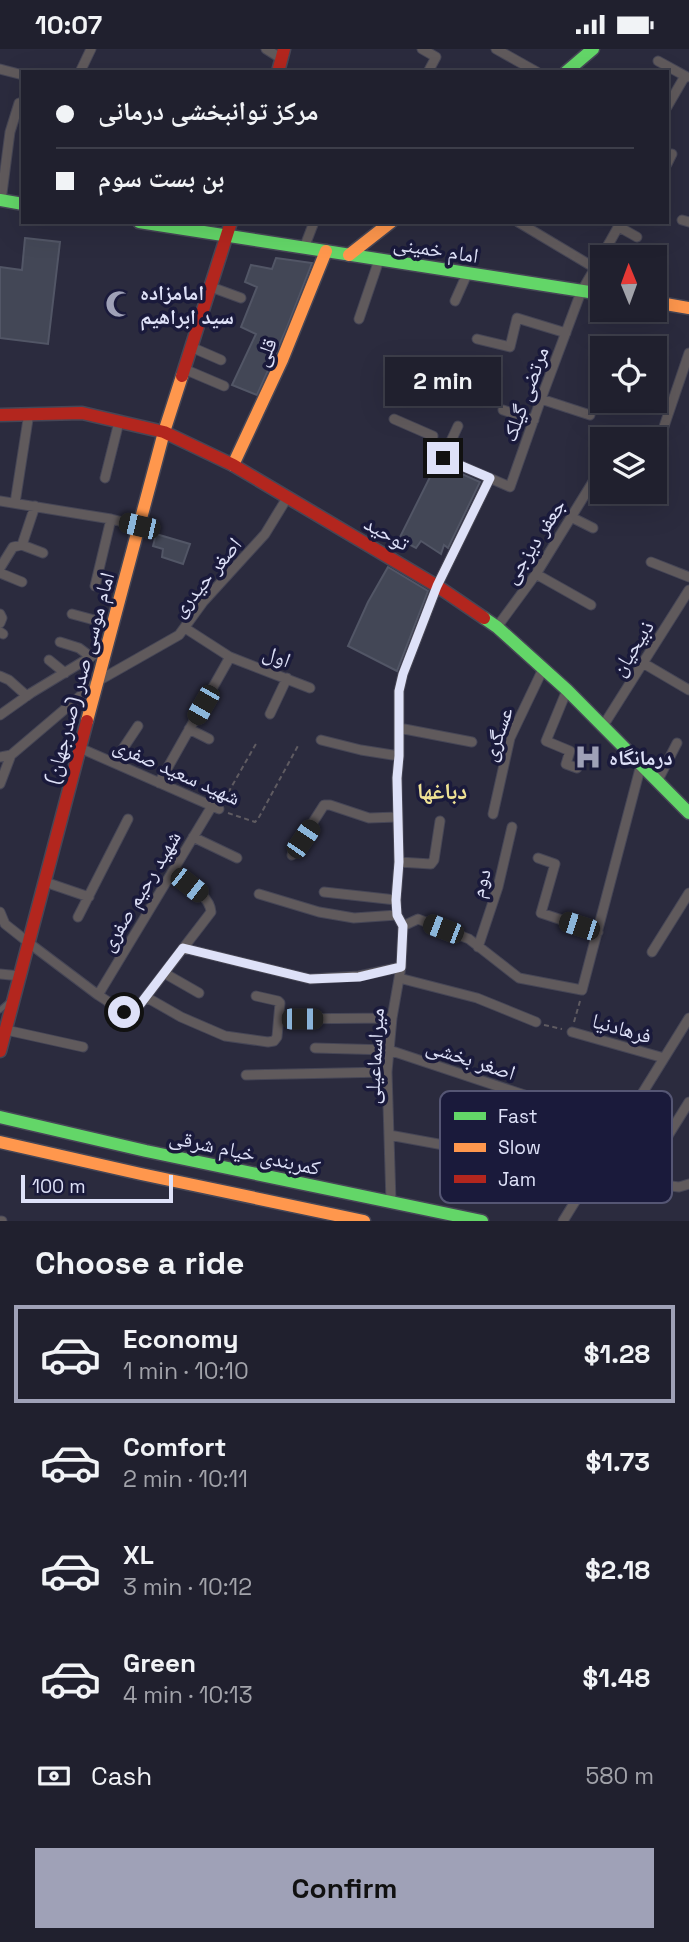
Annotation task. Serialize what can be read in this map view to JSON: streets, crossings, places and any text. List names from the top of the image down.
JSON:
{
  "streets": {
    "main road": [
      "امام خمینی",
      "قلی",
      "توحید",
      "(صدرجهان) امام موسی صدر",
      "کمربندی خیام شرقی"
    ],
    "street": [
      "مرتضی گیلک",
      "جعفر دیزجی",
      "اصغر حیدری",
      "ذبیحیان",
      "اول",
      "عسگری",
      "شهید سعید صفری",
      "دوم",
      "شهید رحیم صفری",
      "فرهادنیا",
      "میراسماعیلی",
      "اصغر بخشی"
    ]
  },
  "crossings": [
    ["امام خمینی", "قلی"],
    ["امام خمینی", "مرتضی گیلک"],
    ["امام خمینی", "(صدرجهان) امام موسی صدر"],
    ["قلی", "توحید"],
    ["توحید", "جعفر دیزجی"],
    ["توحید", "اصغر حیدری"],
    ["توحید", "ذبیحیان"],
    ["توحید", "(صدرجهان) امام موسی صدر"],
    ["توحید", "عسگری"],
    ["اصغر حیدری", "اول"],
    ["اصغر حیدری", "(صدرجهان) امام موسی صدر"],
    ["(صدرجهان) امام موسی صدر", "شهید سعید صفری"],
    ["شهید سعید صفری", "شهید رحیم صفری"],
    ["میراسماعیلی", "اصغر بخشی"],
    ["میراسماعیلی", "کمربندی خیام شرقی"]
  ],
  "districts": ["دباغها"],
  "places": {
    "mosque": ["امامزاده سید ابراهیم"],
    "hospital": ["درمانگاه"]
  },
  "legend": ["Fast", "Slow", "Jam"],
  "scale_bar": "100 m",
  "north": "top",
  "page": {
    "status": "10:07",
    "banner": ["مرکز توانبخشی درمانی", "بن بست سوم"],
    "bubble": "2 min",
    "scale": "100 m",
    "heading": "Choose a ride",
    "list": [
      {
        "name": "Economy",
        "note": "1 min · 10:10",
        "value": "$1.28"
      },
      {
        "name": "Comfort",
        "note": "2 min · 10:11",
        "value": "$1.73"
      },
      {
        "name": "XL",
        "note": "3 min · 10:12",
        "value": "$2.18"
      },
      {
        "name": "Green",
        "note": "4 min · 10:13",
        "value": "$1.48"
      }
    ],
    "pay": ["Cash", "580 m"],
    "buttons": "Confirm"
  }
}
